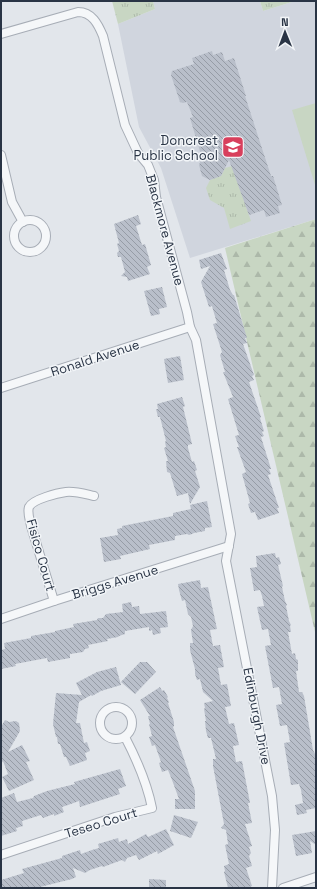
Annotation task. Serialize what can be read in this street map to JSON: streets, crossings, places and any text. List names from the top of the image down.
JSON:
{
  "streets": {
    "street": [
      "Blackmore Avenue",
      "Ronald Avenue",
      "Fisico Court",
      "Briggs Avenue",
      "Edinburgh Drive",
      "Teseo Court"
    ]
  },
  "crossings": [
    ["Blackmore Avenue", "Ronald Avenue"],
    ["Blackmore Avenue", "Briggs Avenue"],
    ["Blackmore Avenue", "Edinburgh Drive"],
    ["Fisico Court", "Briggs Avenue"],
    ["Briggs Avenue", "Edinburgh Drive"]
  ],
  "places": {
    "school or university": ["Doncrest Public School"]
  },
  "north": "top"
}
